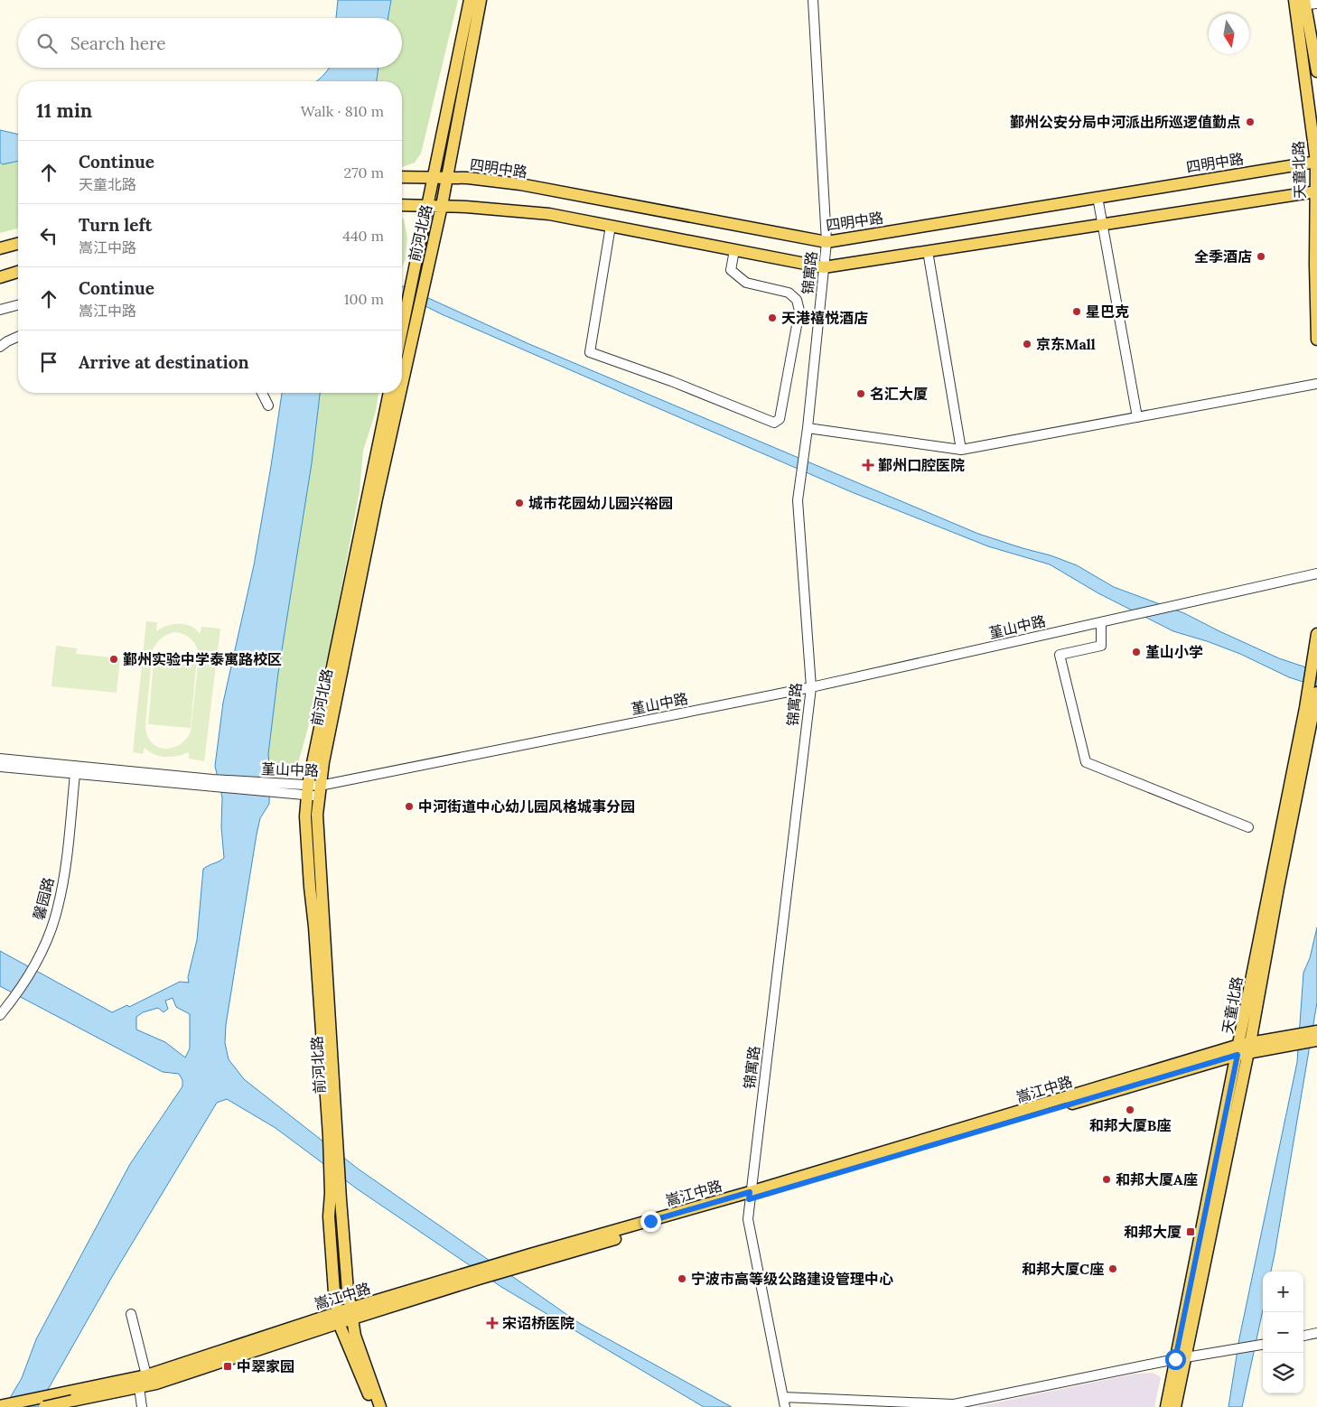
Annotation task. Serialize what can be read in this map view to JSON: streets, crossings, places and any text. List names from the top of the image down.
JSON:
{
  "streets": {
    "main road": [
      "四明中路",
      "天童北路",
      "前河北路",
      "嵩江中路"
    ],
    "street": ["锦寓路", "堇山中路", "馨园路"]
  },
  "crossings": [
    ["四明中路", "天童北路"],
    ["四明中路", "前河北路"],
    ["四明中路", "锦寓路"],
    ["天童北路", "嵩江中路"],
    ["前河北路", "堇山中路"],
    ["前河北路", "嵩江中路"],
    ["锦寓路", "堇山中路"],
    ["锦寓路", "嵩江中路"],
    ["堇山中路", "馨园路"]
  ],
  "places": {
    "other": [
      "鄞州公安分局中河派出所巡逻值勤点",
      "全季酒店",
      "星巴克",
      "天港禧悦酒店",
      "京东Mall",
      "名汇大厦",
      "城市花园幼儿园兴裕园",
      "堇山小学",
      "鄞州实验中学泰寓路校区",
      "中河街道中心幼儿园风格城事分园",
      "和邦大厦B座",
      "和邦大厦A座",
      "和邦大厦C座",
      "宁波市高等级公路建设管理中心"
    ],
    "health": ["鄞州口腔医院", "宋诏桥医院"],
    "transit": ["和邦大厦", "中翠家园"]
  },
  "north": "bottom",
  "page": {
    "search": "Search here",
    "heading": ["11 min", "Walk · 810 m"],
    "list": [
      ["Continue", "天童北路", "270 m"],
      ["Turn left", "嵩江中路", "440 m"],
      ["Continue", "嵩江中路", "100 m"],
      "Arrive at destination"
    ],
    "map_buttons": ["+", "−"]
  }
}
